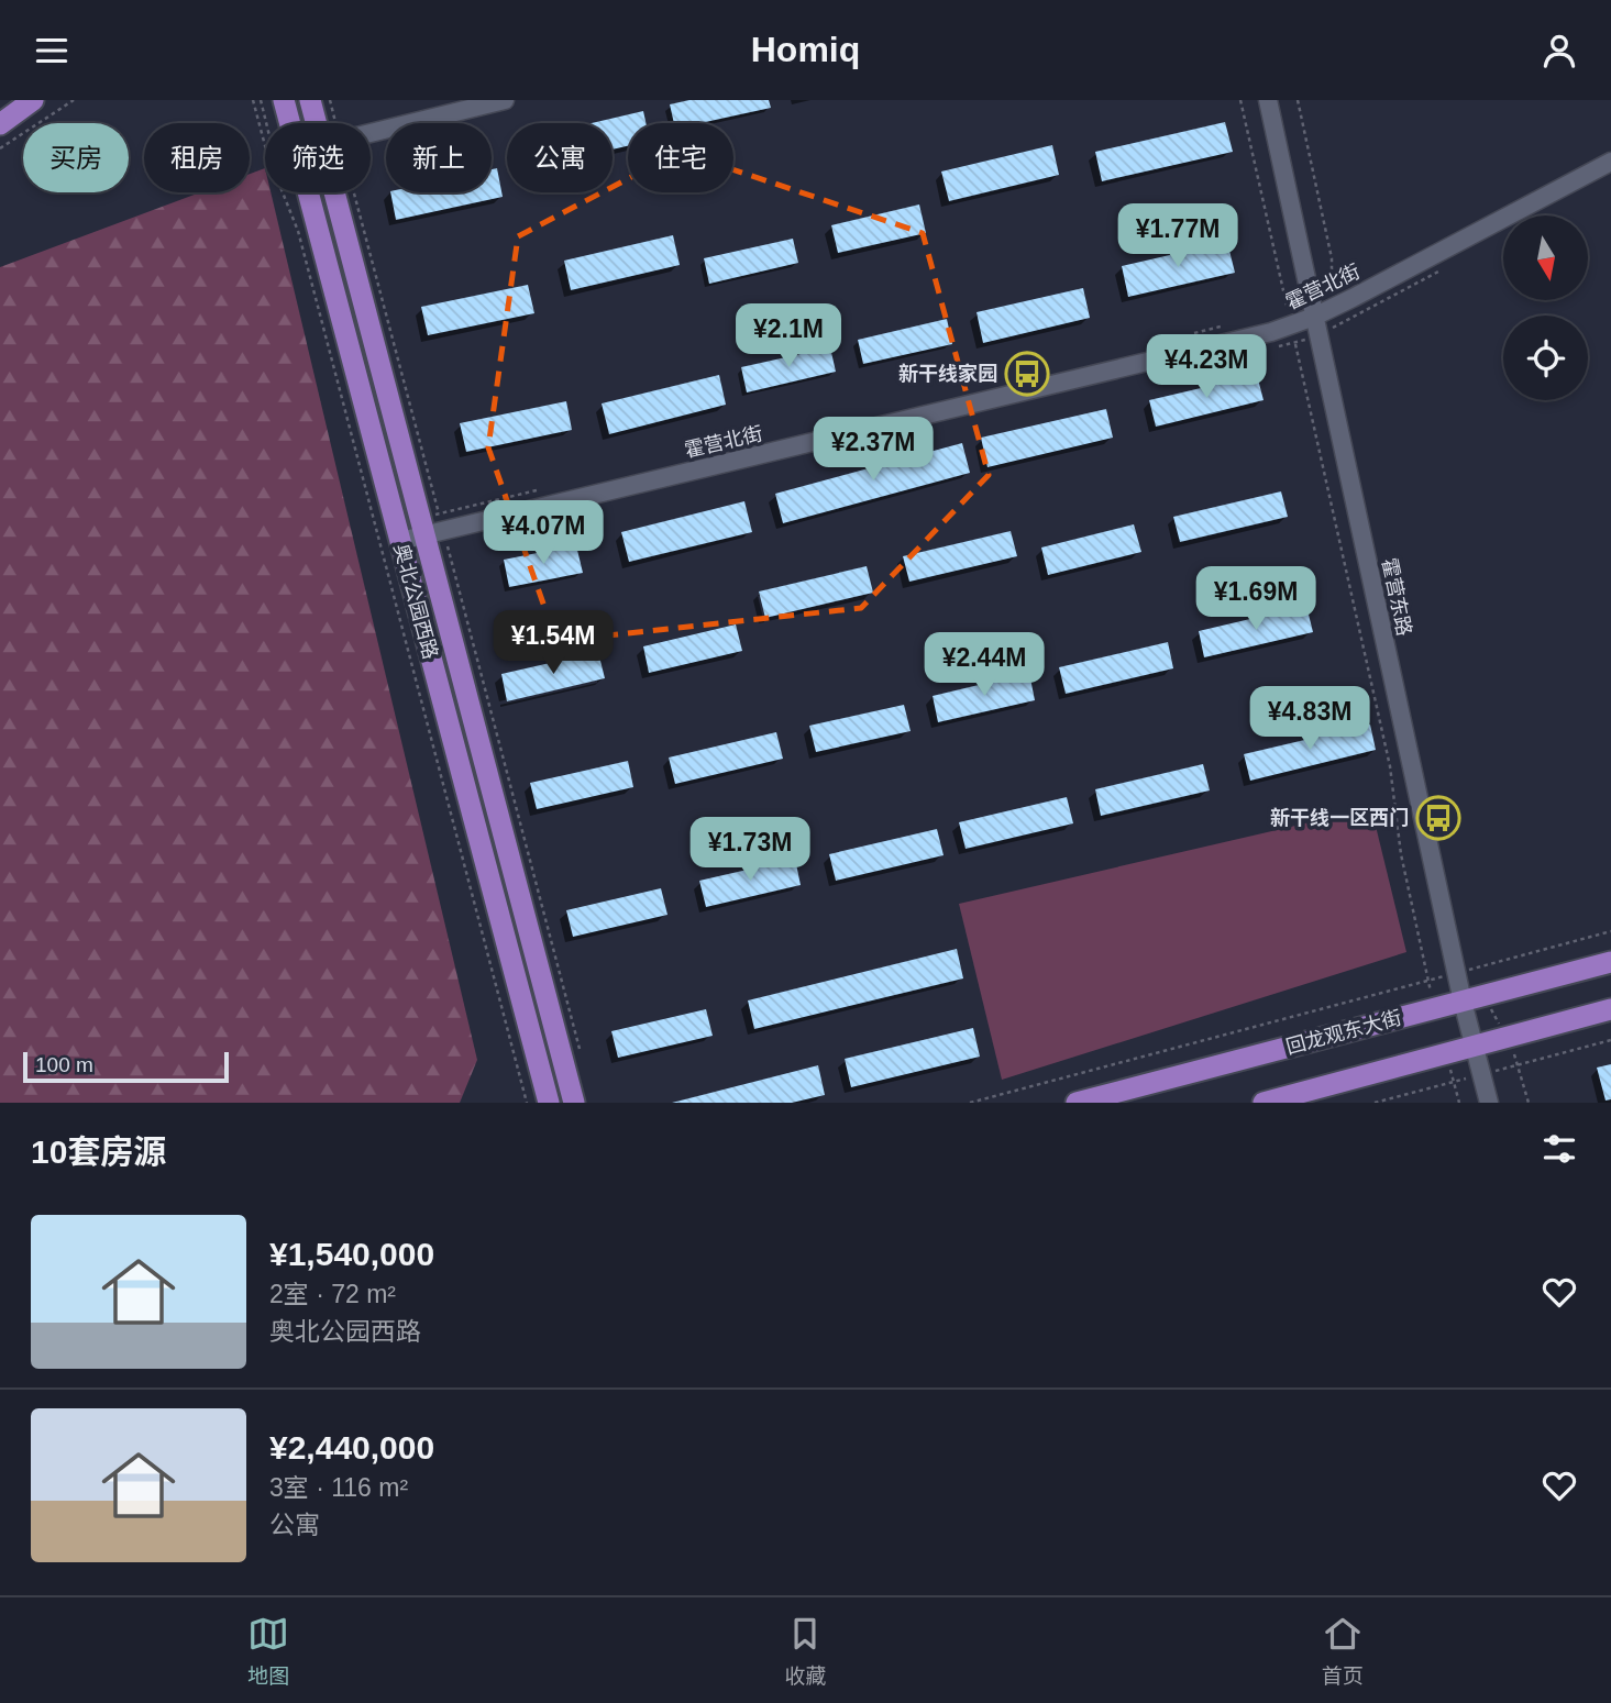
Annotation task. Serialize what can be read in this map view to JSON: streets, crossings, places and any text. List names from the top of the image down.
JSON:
{
  "streets": {
    "main road": ["奥北公园西路", "回龙观东大街"],
    "street": ["霍营北街", "霍营东路"]
  },
  "crossings": [
    ["霍营北街", "霍营东路"],
    ["霍营北街", "奥北公园西路"],
    ["霍营东路", "回龙观东大街"]
  ],
  "places": {
    "bus stop": ["新干线家园", "新干线一区西门"]
  },
  "scale_bar": "100 m",
  "north": "bottom",
  "page": {
    "header": "Homiq",
    "chip": [
      "买房",
      "租房",
      "筛选",
      "新上",
      "公寓",
      "住宅"
    ],
    "price": [
      "¥1.77M",
      "¥2.1M",
      "¥4.23M",
      "¥2.37M",
      "¥4.07M",
      "¥1.69M",
      "¥1.54M",
      "¥2.44M",
      "¥4.83M",
      "¥1.73M"
    ],
    "scale": "100 m",
    "heading": "10套房源",
    "list": [
      {
        "name": "¥1,540,000",
        "note": "2室 · 72 m² · 奥北公园西路"
      },
      {
        "name": "¥2,440,000",
        "note": "3室 · 116 m² · 公寓"
      }
    ],
    "tabs": ["地图", "收藏", "首页"]
  }
}
